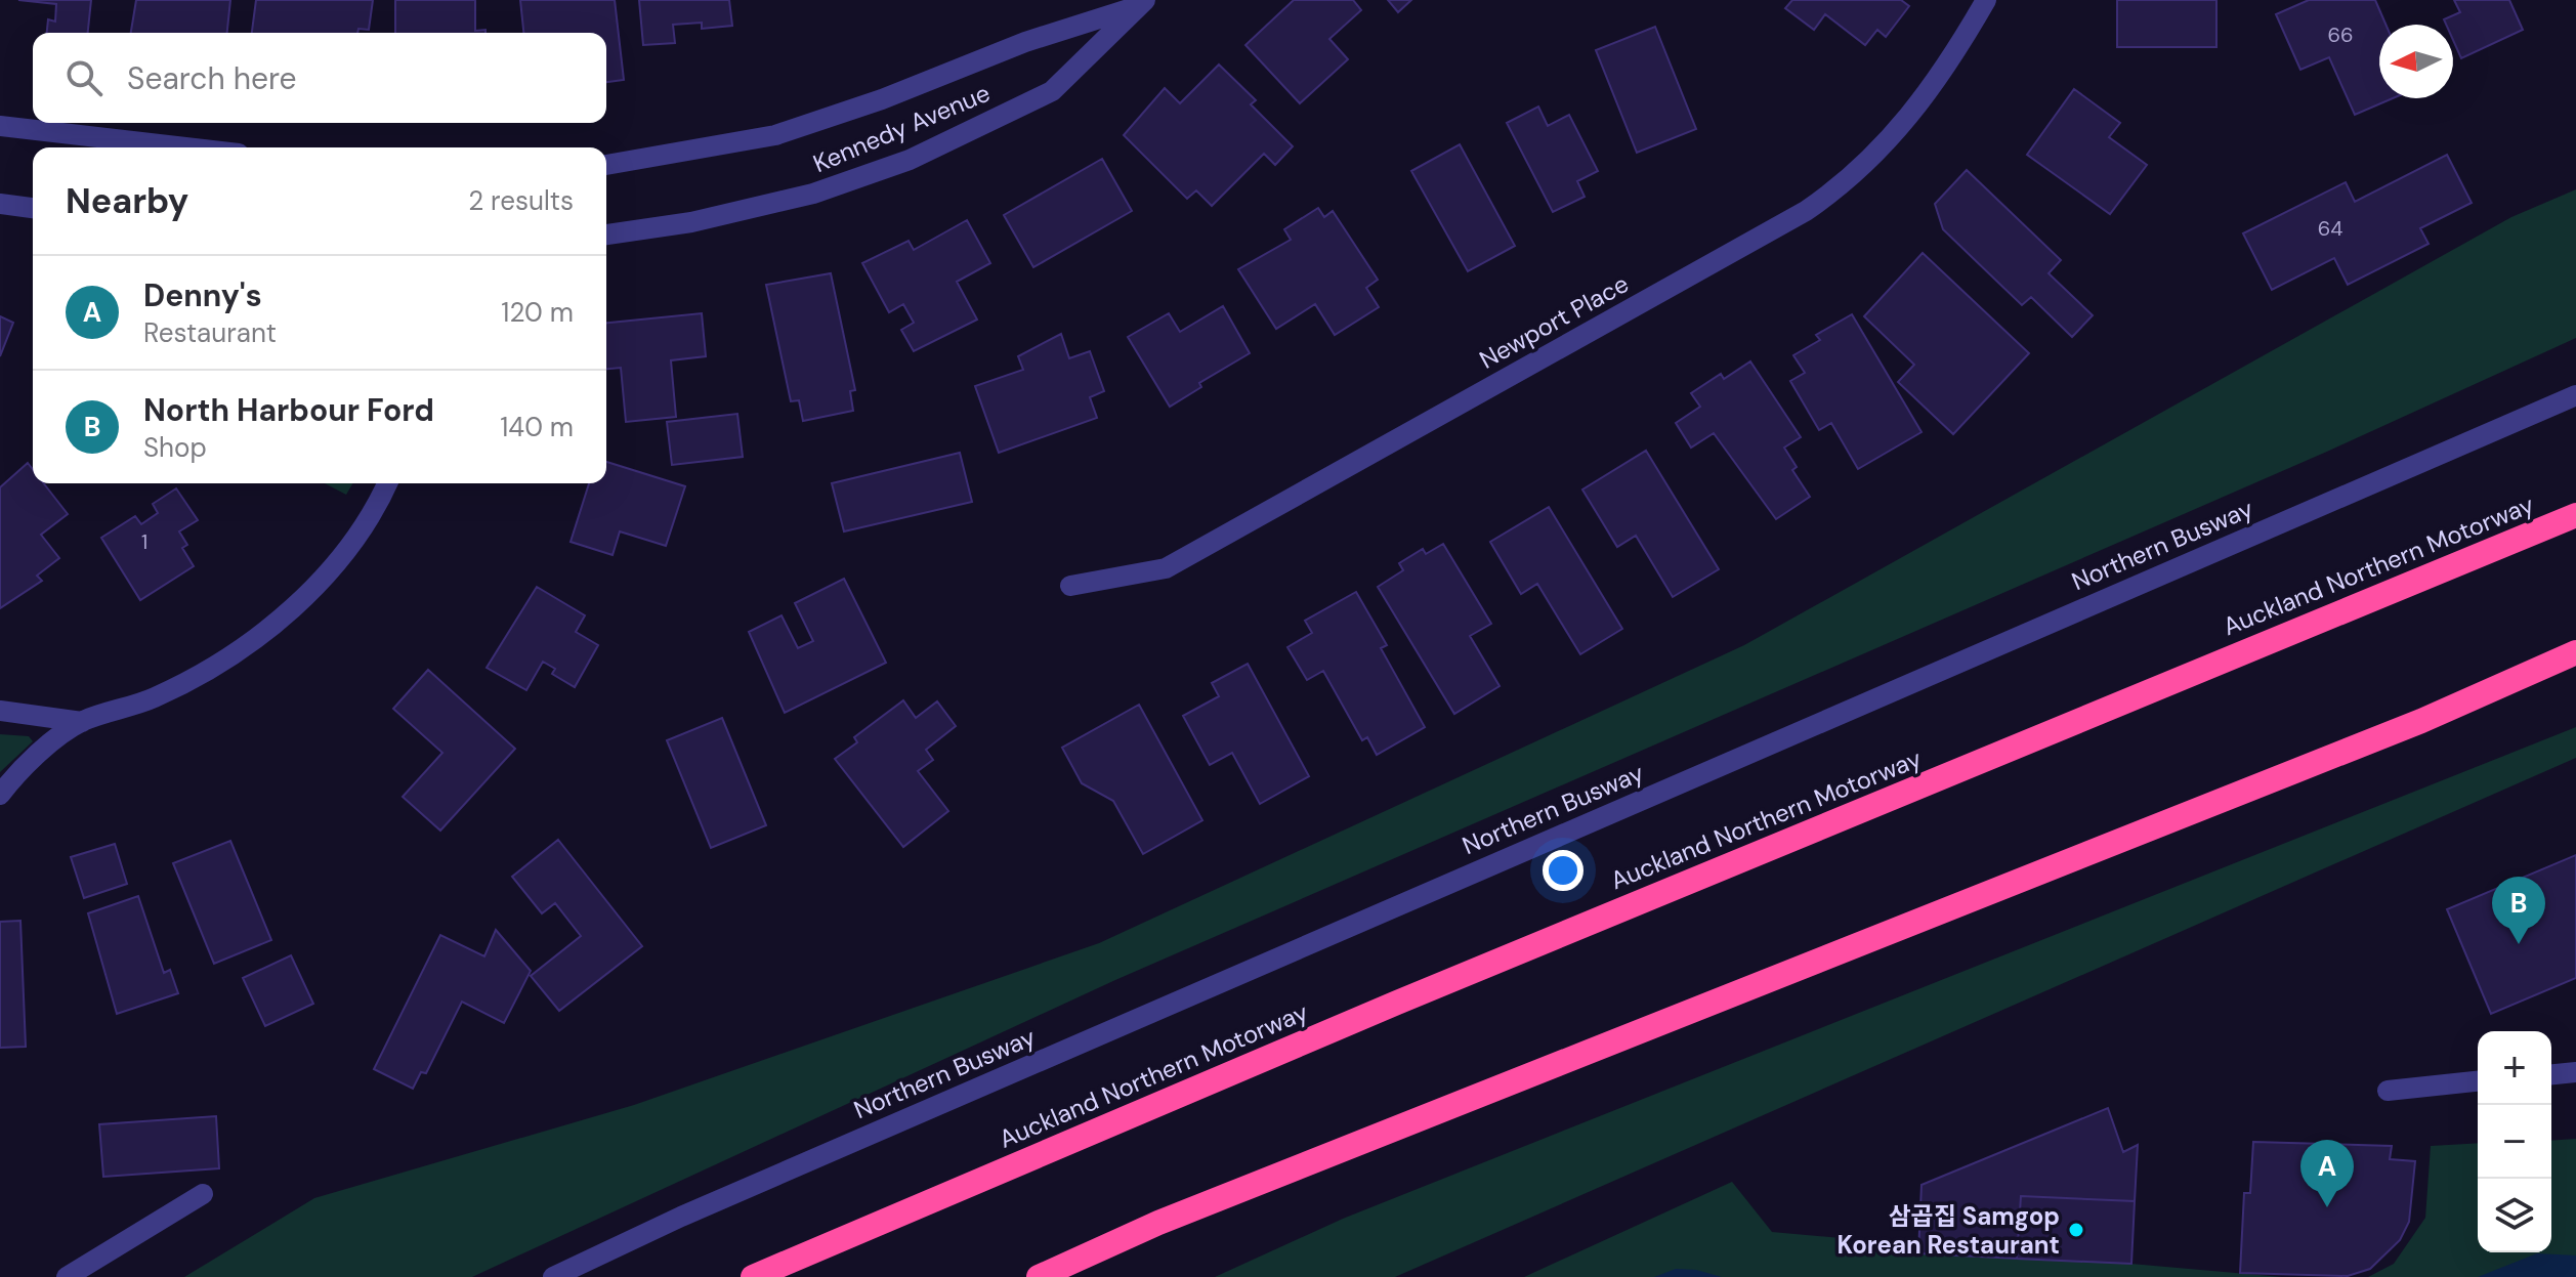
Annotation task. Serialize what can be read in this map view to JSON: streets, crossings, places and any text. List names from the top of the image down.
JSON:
{
  "streets": {
    "highway": ["Auckland Northern Motorway"],
    "street": ["Kennedy Avenue", "Newport Place", "Northern Busway"]
  },
  "places": ["삼곱집 Samgop Korean Restaurant"],
  "house_numbers": ["66", "64", "1"],
  "north": "left",
  "page": {
    "search": "Search here",
    "heading": ["Nearby", "2 results"],
    "list": [
      {
        "mark": "A",
        "name": "Denny's",
        "note": "Restaurant",
        "value": "120 m"
      },
      {
        "mark": "B",
        "name": "North Harbour Ford",
        "note": "Shop",
        "value": "140 m"
      }
    ],
    "pins": ["B", "A"],
    "map_buttons": ["+", "−"]
  }
}
